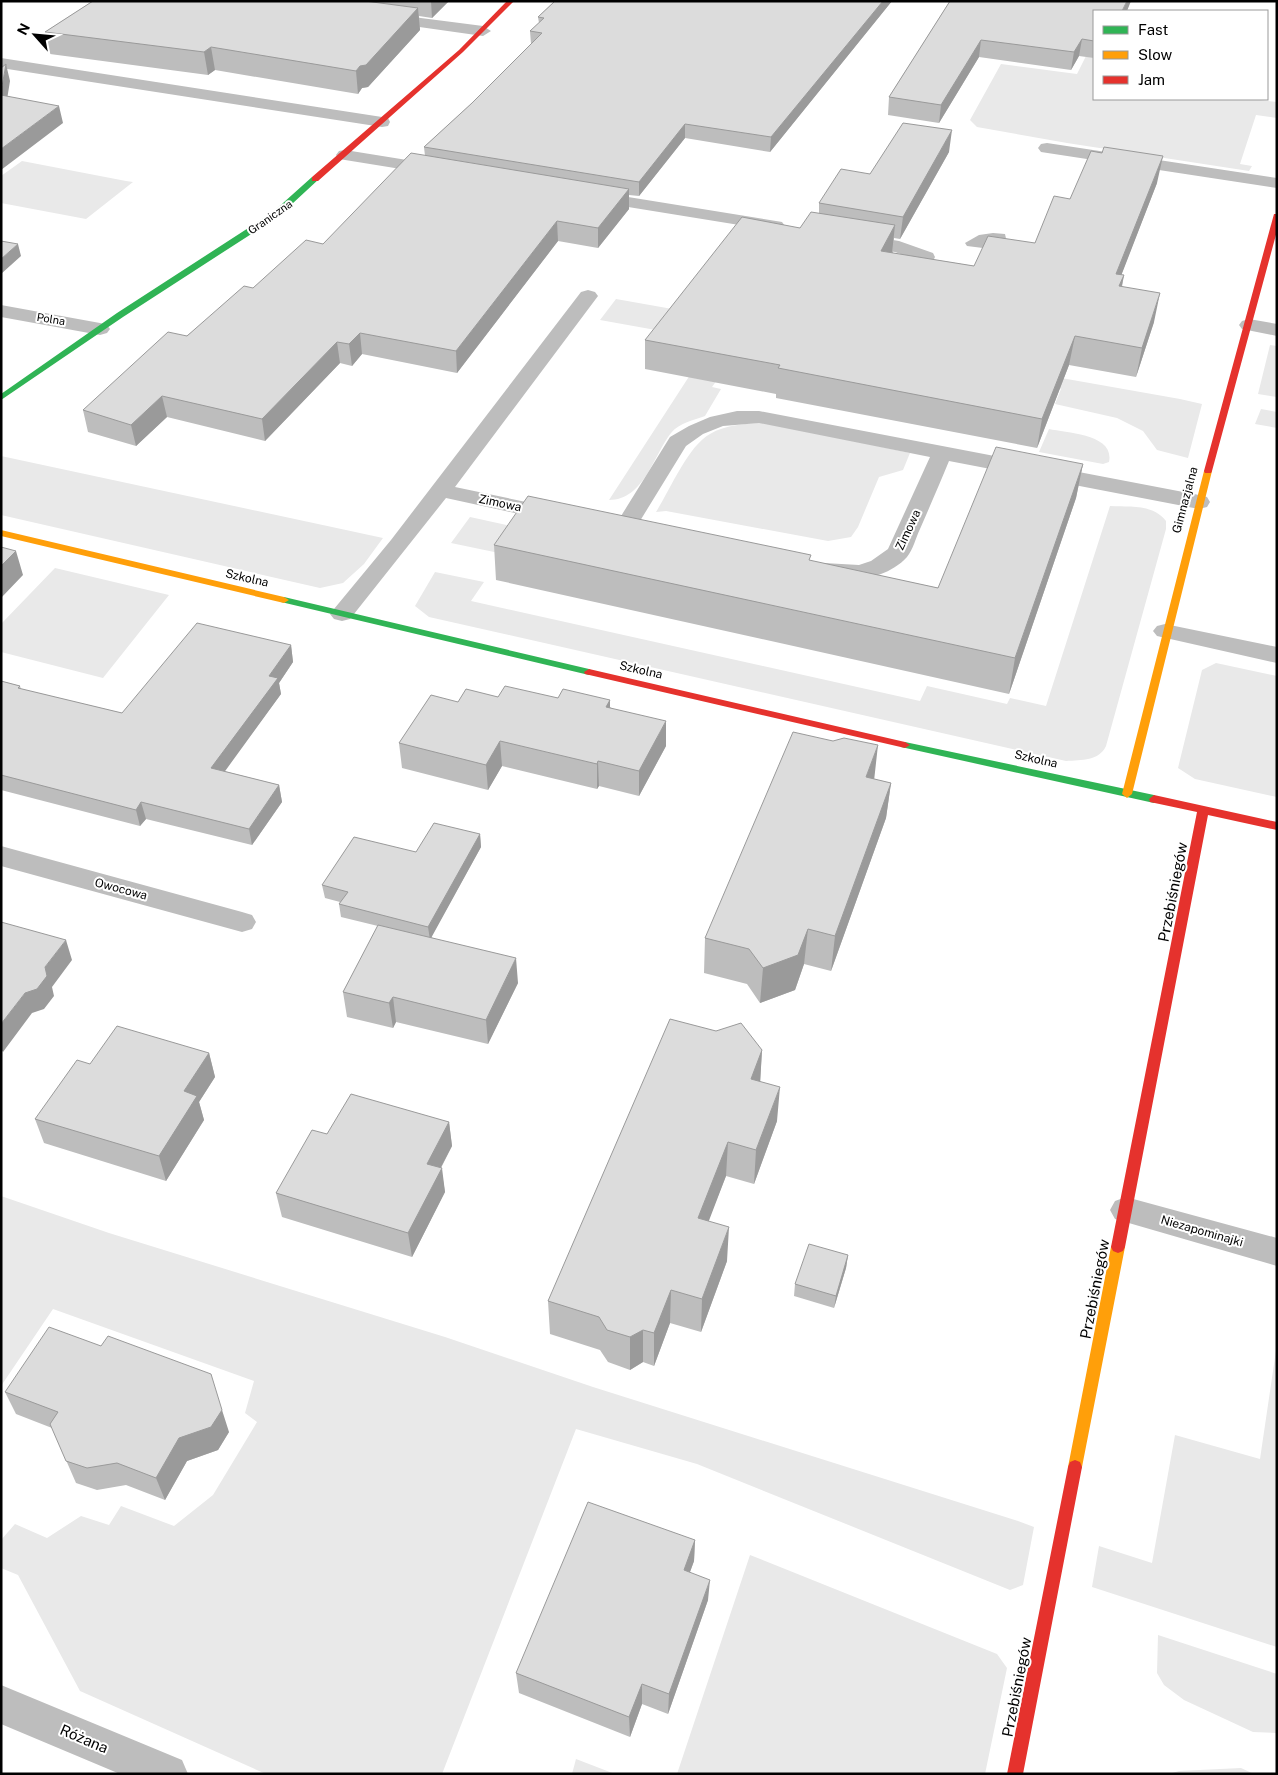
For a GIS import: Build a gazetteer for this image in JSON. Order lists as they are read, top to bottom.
{
  "streets": {
    "street": [
      "Graniczna",
      "Polna",
      "Gimnazjalna",
      "Zimowa",
      "Szkolna",
      "Owocowa",
      "Przebiśniegów",
      "Niezapominajki",
      "Różana"
    ]
  },
  "crossings": [
    ["Graniczna", "Polna"],
    ["Gimnazjalna", "Szkolna"],
    ["Szkolna", "Przebiśniegów"],
    ["Przebiśniegów", "Niezapominajki"]
  ],
  "legend": ["Fast", "Slow", "Jam"],
  "north": "top left"
}
